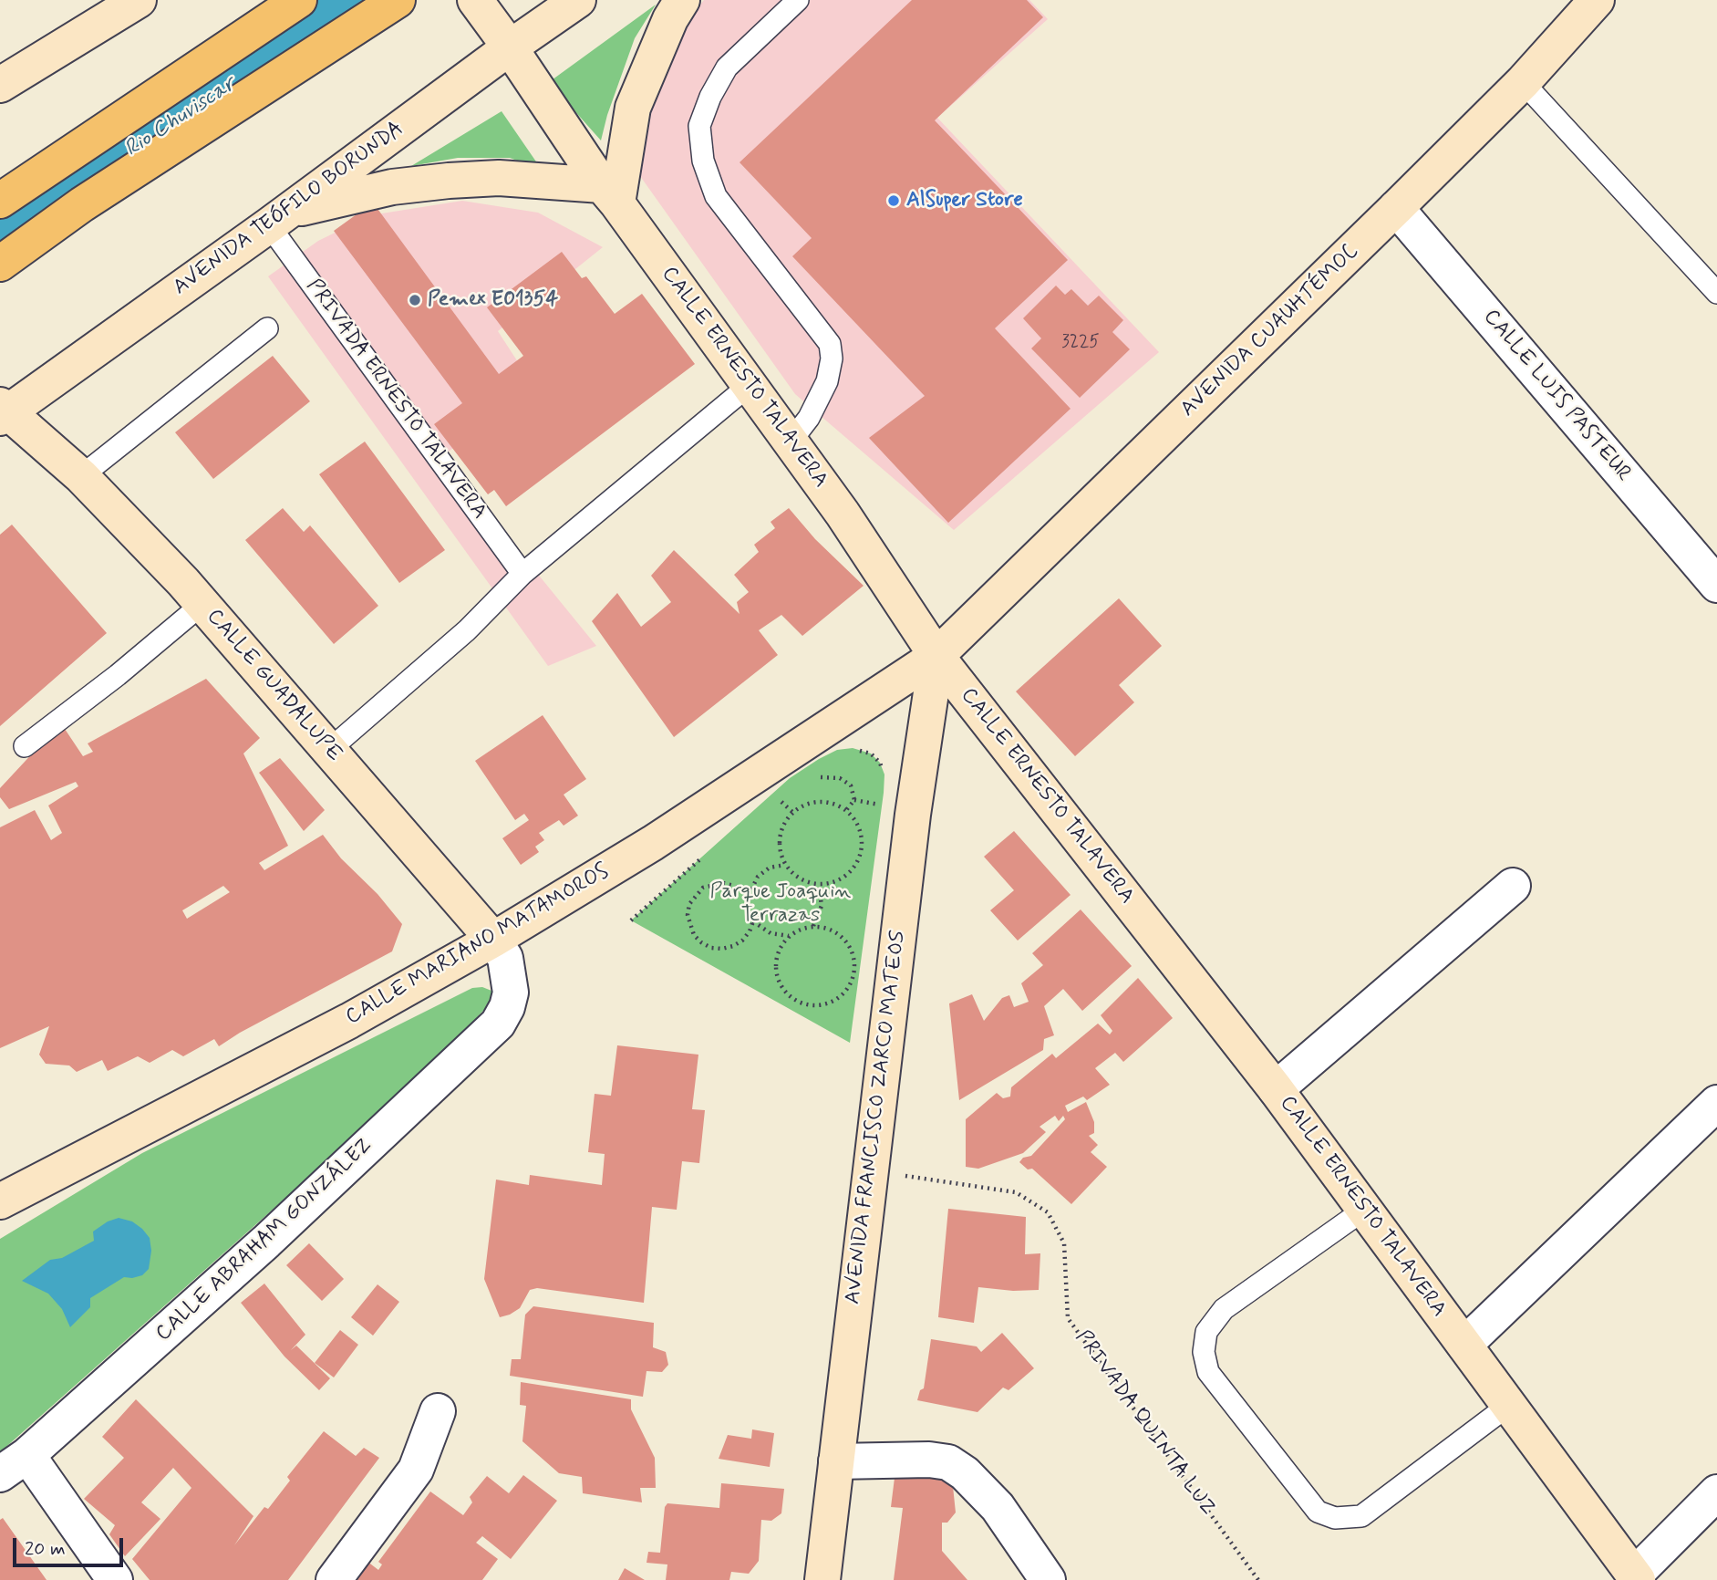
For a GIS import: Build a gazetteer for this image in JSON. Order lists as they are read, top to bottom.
{
  "streets": {
    "street": [
      "AVENIDA TEÓFILO BORUNDA",
      "AVENIDA CUAUHTÉMOC",
      "CALLE ERNESTO TALAVERA",
      "CALLE LUIS PASTEUR",
      "CALLE GUADALUPE",
      "CALLE MARIANO MATAMOROS",
      "AVENIDA FRANCISCO ZARCO MATEOS",
      "CALLE ABRAHAM GONZÁLEZ"
    ],
    "lane": ["PRIVADA ERNESTO TALAVERA"],
    "path": ["PRIVADA QUINTA LUZ"]
  },
  "crossings": [
    ["AVENIDA TEÓFILO BORUNDA", "CALLE ERNESTO TALAVERA"],
    ["AVENIDA TEÓFILO BORUNDA", "PRIVADA ERNESTO TALAVERA"],
    ["AVENIDA TEÓFILO BORUNDA", "CALLE GUADALUPE"],
    ["AVENIDA CUAUHTÉMOC", "CALLE ERNESTO TALAVERA"],
    ["AVENIDA CUAUHTÉMOC", "CALLE LUIS PASTEUR"],
    ["AVENIDA CUAUHTÉMOC", "CALLE MARIANO MATAMOROS"],
    ["AVENIDA CUAUHTÉMOC", "AVENIDA FRANCISCO ZARCO MATEOS"],
    ["CALLE ERNESTO TALAVERA", "CALLE MARIANO MATAMOROS"],
    ["CALLE ERNESTO TALAVERA", "AVENIDA FRANCISCO ZARCO MATEOS"],
    ["CALLE GUADALUPE", "CALLE MARIANO MATAMOROS"],
    ["CALLE GUADALUPE", "CALLE ABRAHAM GONZÁLEZ"],
    ["CALLE MARIANO MATAMOROS", "AVENIDA FRANCISCO ZARCO MATEOS"],
    ["AVENIDA FRANCISCO ZARCO MATEOS", "PRIVADA QUINTA LUZ"]
  ],
  "water": ["Rio Chuviscar"],
  "parks": ["Parque Joaquin Terrazas"],
  "places": ["AlSuper Store", "Pemex E01354"],
  "house_numbers": ["3225"],
  "scale_bar": "20 m"
}
